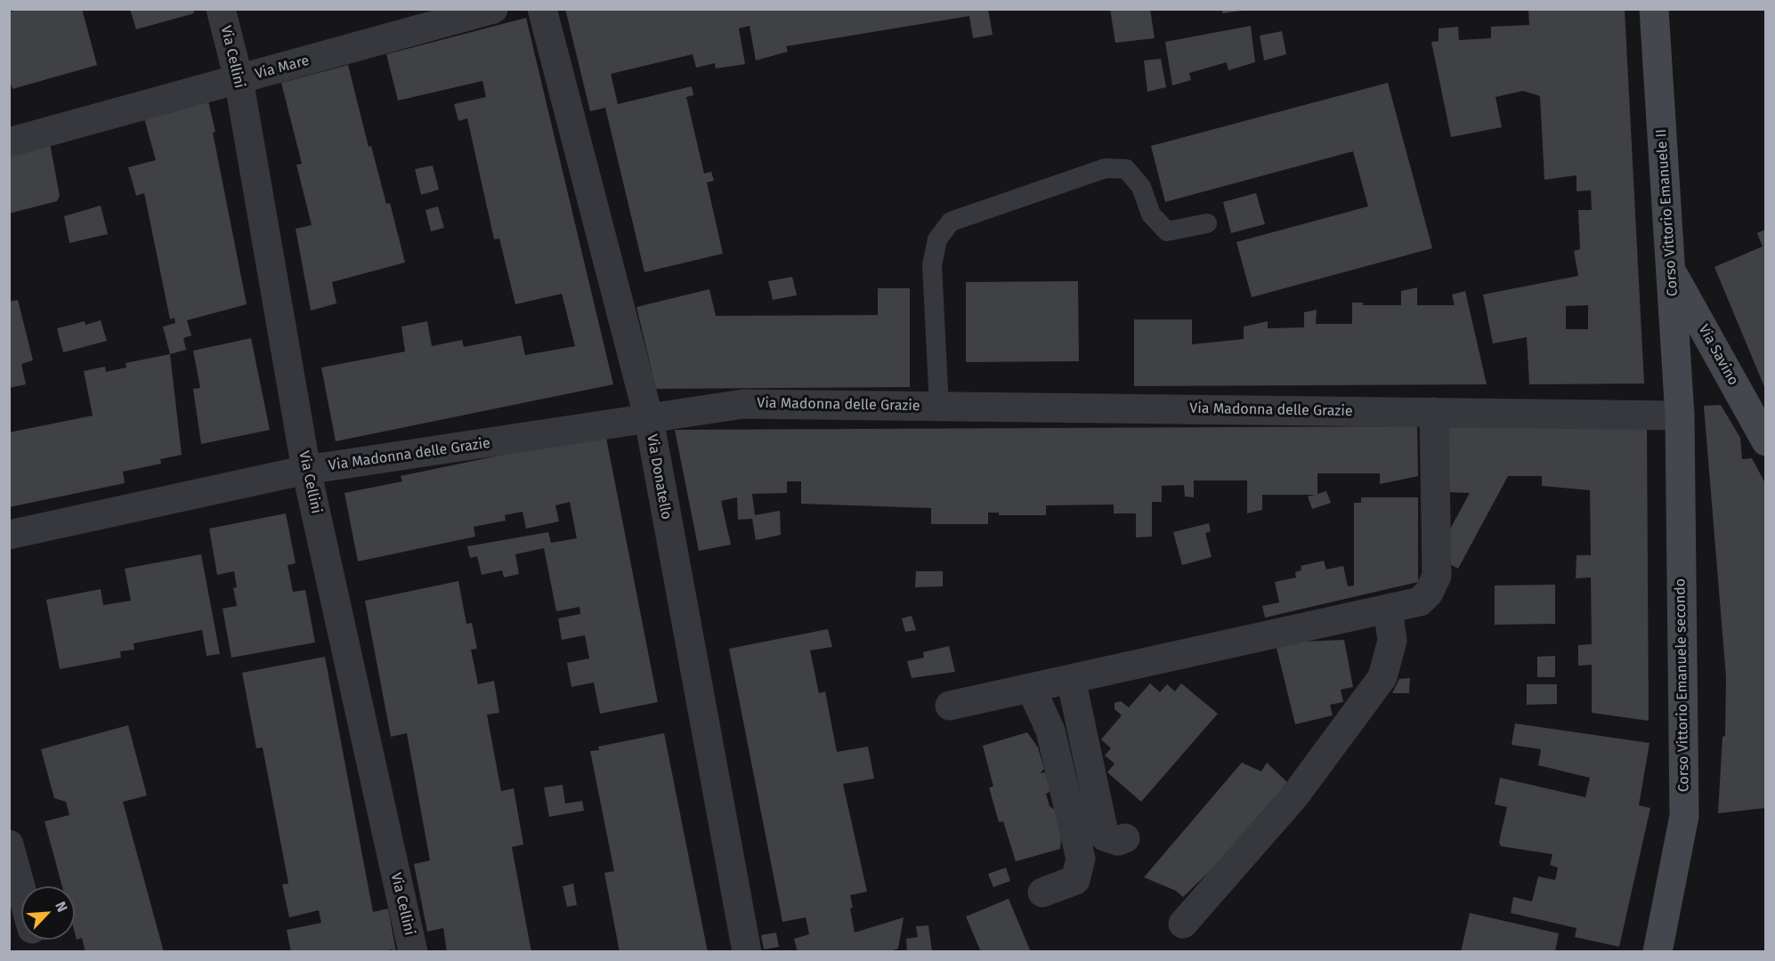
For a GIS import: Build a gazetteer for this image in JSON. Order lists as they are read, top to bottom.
{
  "streets": {
    "street": [
      "Via Cellini",
      "Via Mare",
      "Corso Vittorio Emanuele II",
      "Via Savino",
      "Via Madonna delle Grazie",
      "Via Donatello",
      "Corso Vittorio Emanuele secondo"
    ]
  },
  "crossings": [
    ["Via Cellini", "Via Mare"],
    ["Via Cellini", "Via Madonna delle Grazie"],
    ["Corso Vittorio Emanuele II", "Via Savino"],
    ["Corso Vittorio Emanuele II", "Via Madonna delle Grazie"],
    ["Corso Vittorio Emanuele II", "Corso Vittorio Emanuele secondo"],
    ["Via Madonna delle Grazie", "Via Donatello"],
    ["Via Madonna delle Grazie", "Corso Vittorio Emanuele secondo"]
  ],
  "north": "top right"
}
